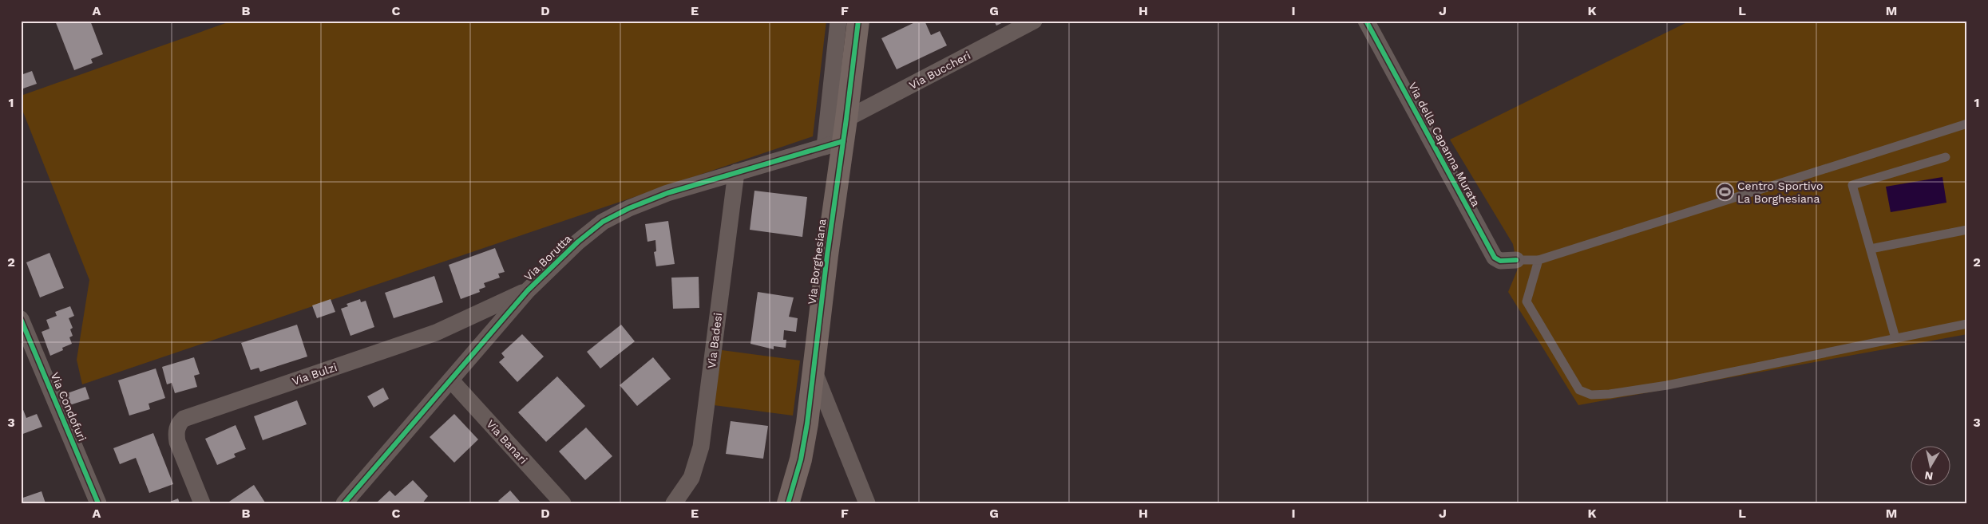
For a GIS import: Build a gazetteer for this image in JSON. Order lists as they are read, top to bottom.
{
  "streets": {
    "street": [
      "Via Buccheri",
      "Via della Capanna Murata",
      "Via Borutta",
      "Via Borghesiana",
      "Via Badesi",
      "Via Bulzi",
      "Via Condofuri",
      "Via Banari"
    ]
  },
  "crossings": [
    ["Via Buccheri", "Via Borghesiana"],
    ["Via Borutta", "Via Borghesiana"],
    ["Via Borutta", "Via Badesi"],
    ["Via Borutta", "Via Bulzi"],
    ["Via Borutta", "Via Banari"]
  ],
  "places": {
    "sports": ["Centro Sportivo La Borghesiana"]
  },
  "north": "bottom",
  "grid": {
    "columns": [
      "A",
      "B",
      "C",
      "D",
      "E",
      "F",
      "G",
      "H",
      "I",
      "J",
      "K",
      "L",
      "M"
    ],
    "rows": ["1", "2", "3"]
  }
}
